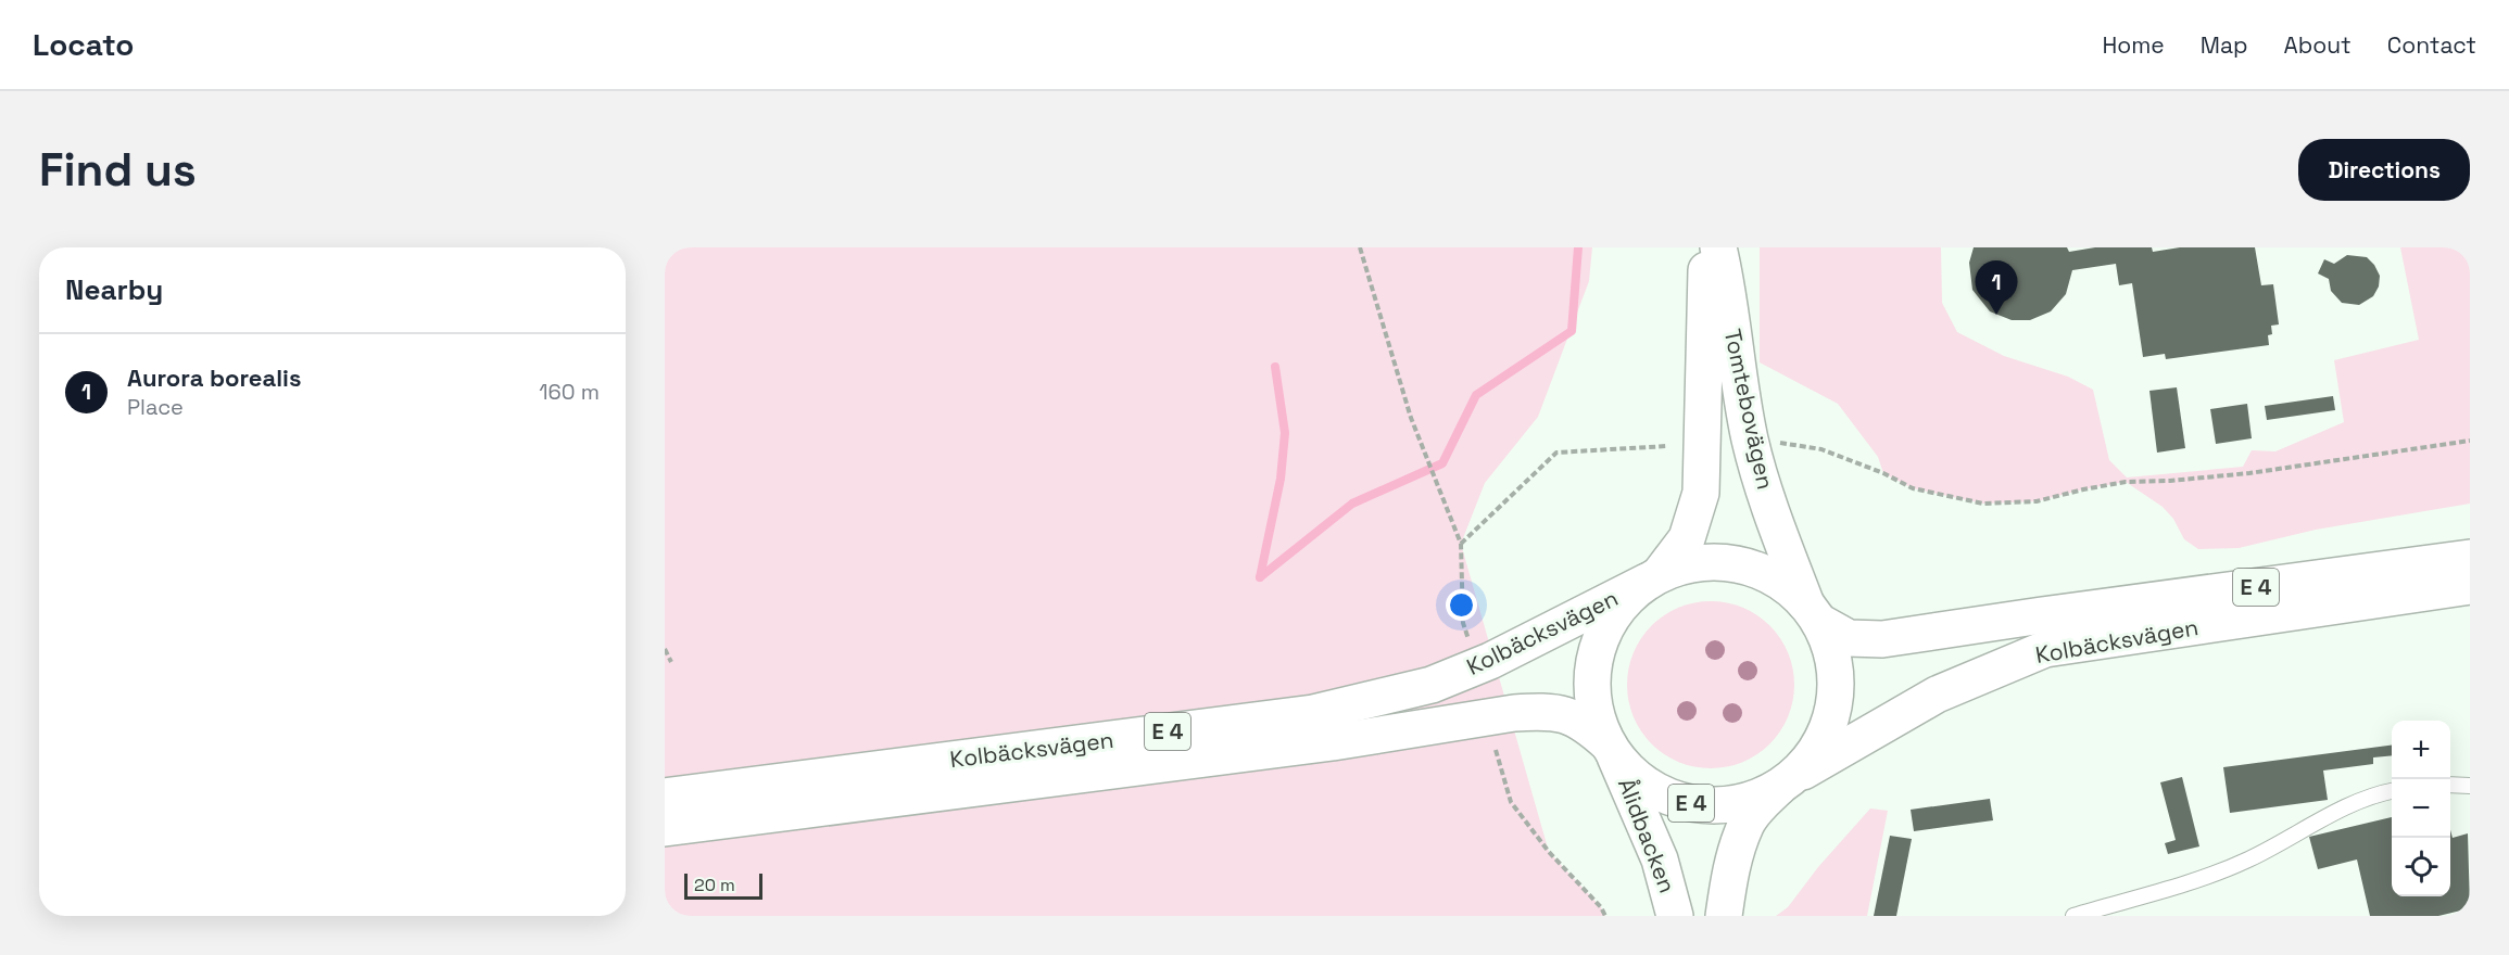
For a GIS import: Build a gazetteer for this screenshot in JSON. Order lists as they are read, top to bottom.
{
  "streets": {
    "main road": [
      "Tomtebovägen",
      "E 4",
      "Kolbäcksvägen",
      "Ålidbacken"
    ]
  },
  "crossings": [
    ["Tomtebovägen", "E 4"],
    ["Tomtebovägen", "Kolbäcksvägen"],
    ["E 4", "Kolbäcksvägen"],
    ["E 4", "Ålidbacken"],
    ["Kolbäcksvägen", "Ålidbacken"]
  ],
  "scale_bar": "20 m",
  "page": {
    "header": "Locato",
    "nav": [
      "Home",
      "Map",
      "About",
      "Contact"
    ],
    "buttons": "Directions",
    "title": "Find us",
    "heading": "Nearby",
    "pins": "1",
    "list": [
      {
        "mark": "1",
        "name": "Aurora borealis",
        "note": "Place",
        "value": "160 m"
      }
    ],
    "map_buttons": ["+", "−"],
    "scale": "20 m"
  }
}
